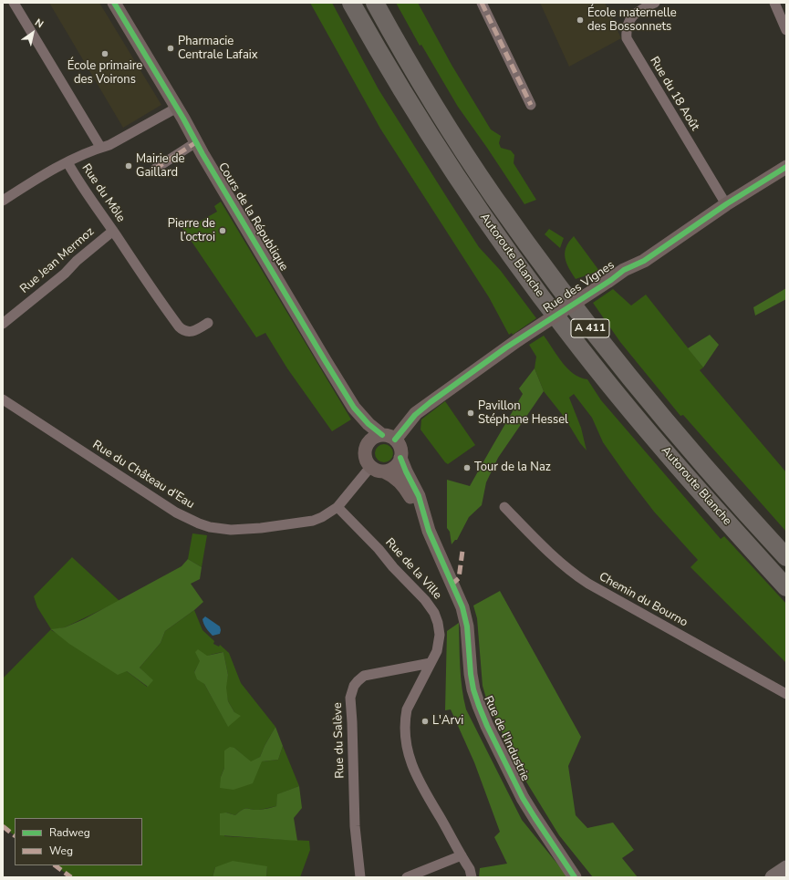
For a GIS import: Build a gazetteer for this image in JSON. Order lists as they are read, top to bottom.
{
  "streets": {
    "highway": ["Autoroute Blanche", "A 411"],
    "street": [
      "Rue du 18 Août",
      "Rue du Môle",
      "Cours de la République",
      "Rue Jean Mermoz",
      "Rue des Vignes",
      "Rue du Château d'Eau",
      "Rue de la Ville",
      "Chemin du Bourno",
      "Rue de l'Industrie",
      "Rue du Salève"
    ]
  },
  "crossings": [
    ["Rue du 18 Août", "Rue des Vignes"],
    ["Rue du Môle", "Cours de la République"],
    ["Rue du Môle", "Rue Jean Mermoz"],
    ["Cours de la République", "Rue des Vignes"],
    ["Cours de la République", "Rue du Château d'Eau"],
    ["Cours de la République", "Rue de l'Industrie"],
    ["Rue des Vignes", "Rue du Château d'Eau"],
    ["Rue des Vignes", "Rue de l'Industrie"],
    ["Rue du Château d'Eau", "Rue de la Ville"],
    ["Rue du Château d'Eau", "Rue de l'Industrie"],
    ["Rue de la Ville", "Rue du Salève"]
  ],
  "places": [
    "École maternelle des Bossonnets",
    "Pharmacie Centrale Lafaix",
    "École primaire des Voirons",
    "Mairie de Gaillard",
    "Pierre de l’octroi",
    "Pavillon Stéphane Hessel",
    "Tour de la Naz",
    "L'Arvi"
  ],
  "legend": ["Radweg", "Weg"],
  "north": "top right"
}
